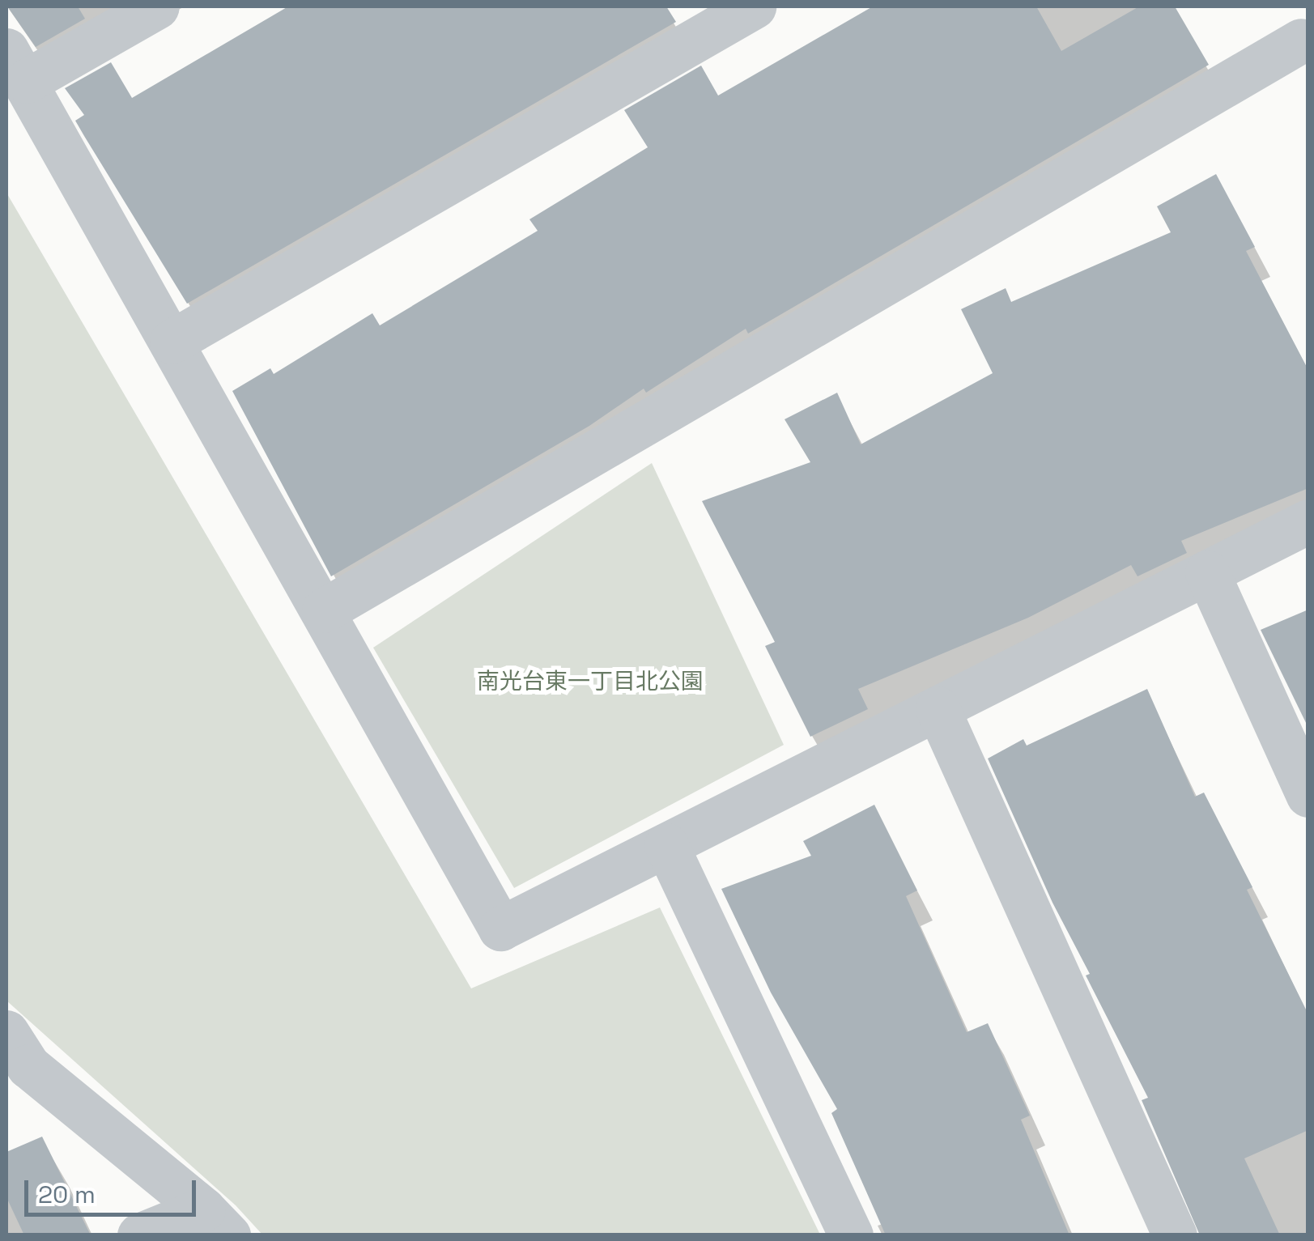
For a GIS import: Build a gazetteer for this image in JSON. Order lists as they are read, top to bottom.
{
  "parks": ["南光台東一丁目北公園"],
  "scale_bar": "20 m"
}
